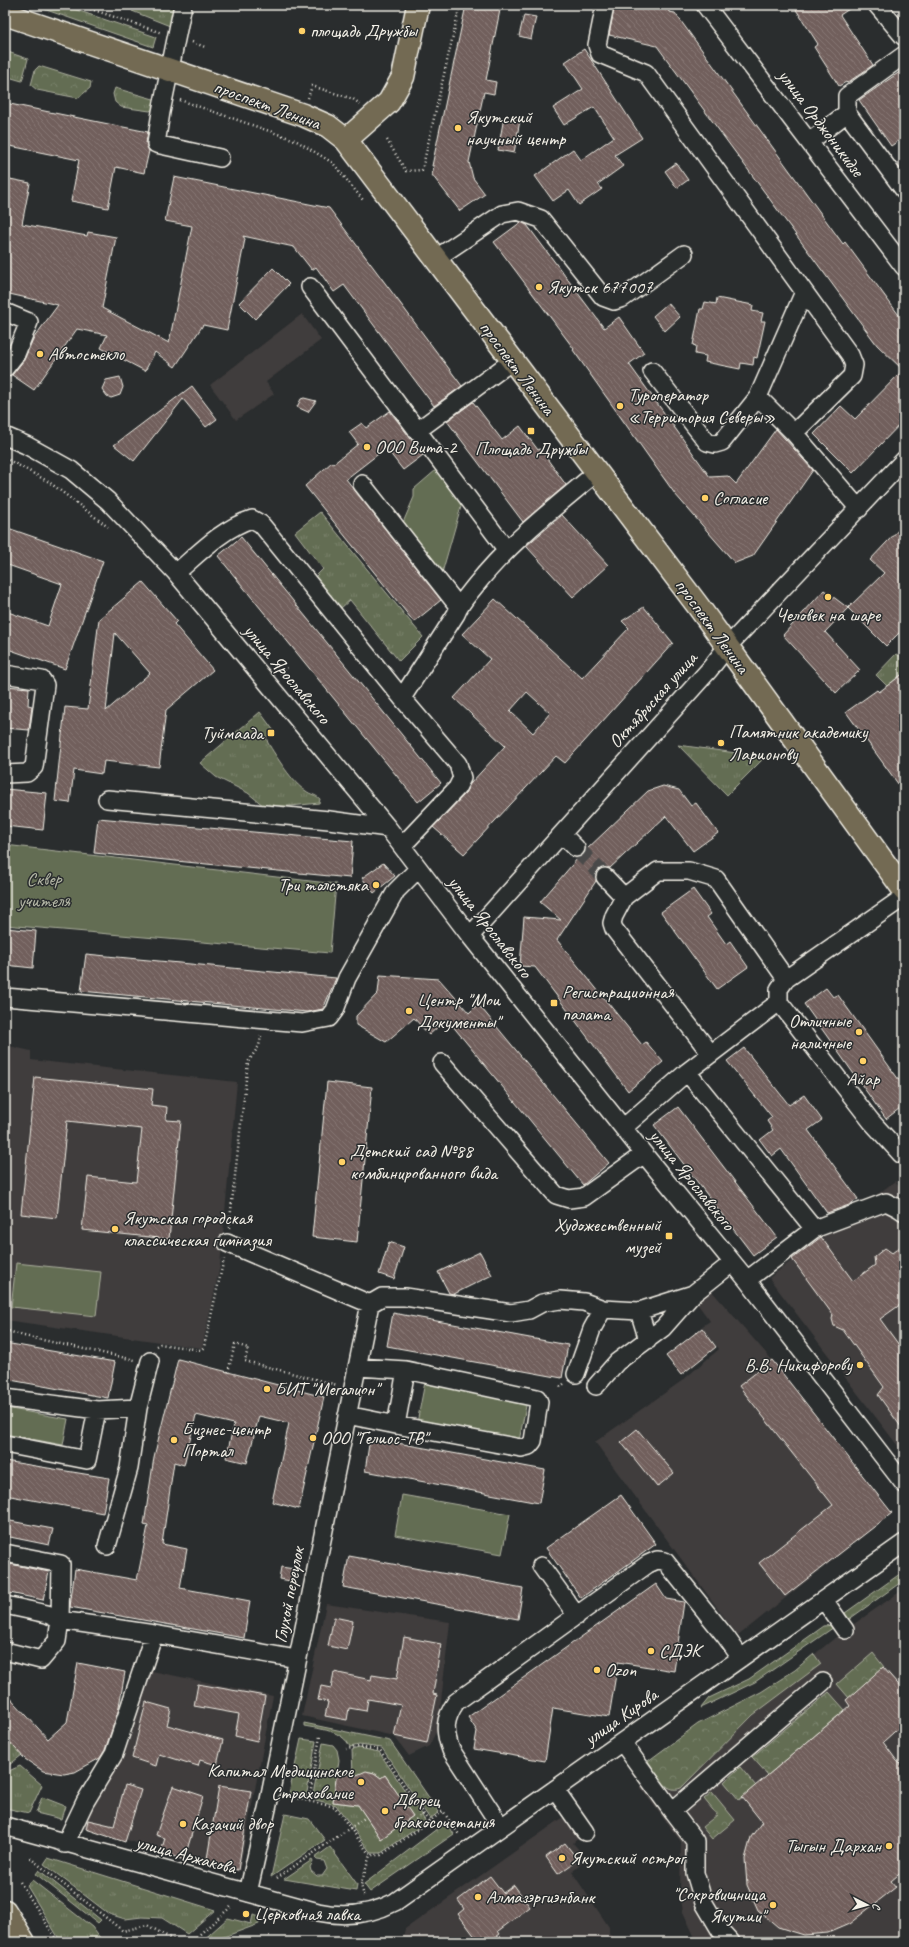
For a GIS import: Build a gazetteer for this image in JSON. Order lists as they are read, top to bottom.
{
  "streets": {
    "main road": ["проспект Ленина"],
    "street": [
      "улица Орджоникидзе",
      "улица Ярославского",
      "Октябрьская улица",
      "Глухой переулок",
      "улица Кирова",
      "улица Аржакова"
    ]
  },
  "crossings": [
    ["проспект Ленина", "Октябрьская улица"],
    ["улица Ярославского", "Октябрьская улица"],
    ["Глухой переулок", "улица Аржакова"],
    ["улица Кирова", "улица Аржакова"]
  ],
  "parks": ["Сквер учителя"],
  "places": {
    "other": [
      "площадь Дружбы",
      "Якутский научный центр",
      "Якутск 677007",
      "Автостекло",
      "Туроператор «Территория Северы»",
      "ООО Вита-2",
      "Согласие",
      "Человек на шаре",
      "Памятник академику Ларионову",
      "Три толстяка",
      "Центр \"Мои Документы\"",
      "Отличные наличные",
      "Айар",
      "Детский сад №88 комбинированного вида",
      "Якутская городская классическая гимназия",
      "В.В. Никифорову",
      "БИТ \"Мегалион\"",
      "ООО \"Гелиос-ТВ\"",
      "Бизнес-центр Портал",
      "СДЭК",
      "Ozon",
      "Капитал Медицинское Страхование",
      "Дворец бракосочетания",
      "Казачий двор",
      "Тыгын Дархан",
      "Якутский острог",
      "Алмазэргиэнбанк",
      "\"Сокровищница Якутии\"",
      "Церковная лавка"
    ],
    "transit": [
      "Площадь Дружбы",
      "Туймаада",
      "Регистрационная палата",
      "Художественный музей"
    ]
  },
  "north": "right"
}
